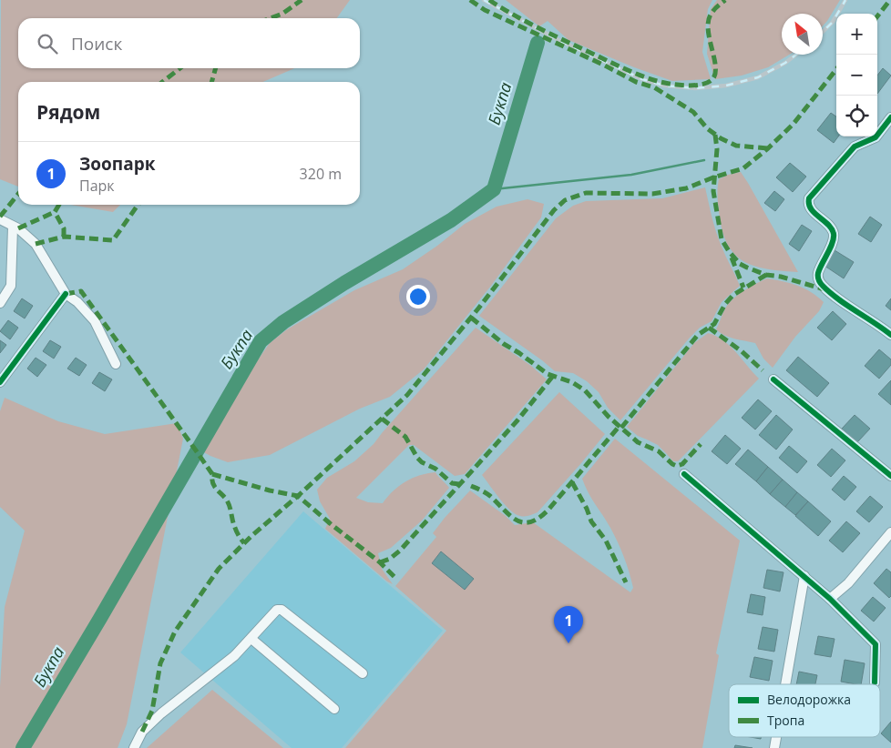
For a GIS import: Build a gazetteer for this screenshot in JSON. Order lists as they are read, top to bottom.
{
  "water": ["Букпа"],
  "legend": ["Велодорожка", "Тропа"],
  "north": "top left",
  "page": {
    "map_buttons": ["+", "−"],
    "search": "Поиск",
    "heading": "Рядом",
    "list": [
      {
        "mark": "1",
        "name": "Зоопарк",
        "note": "Парк",
        "value": "320 m"
      }
    ],
    "pins": "1"
  }
}
